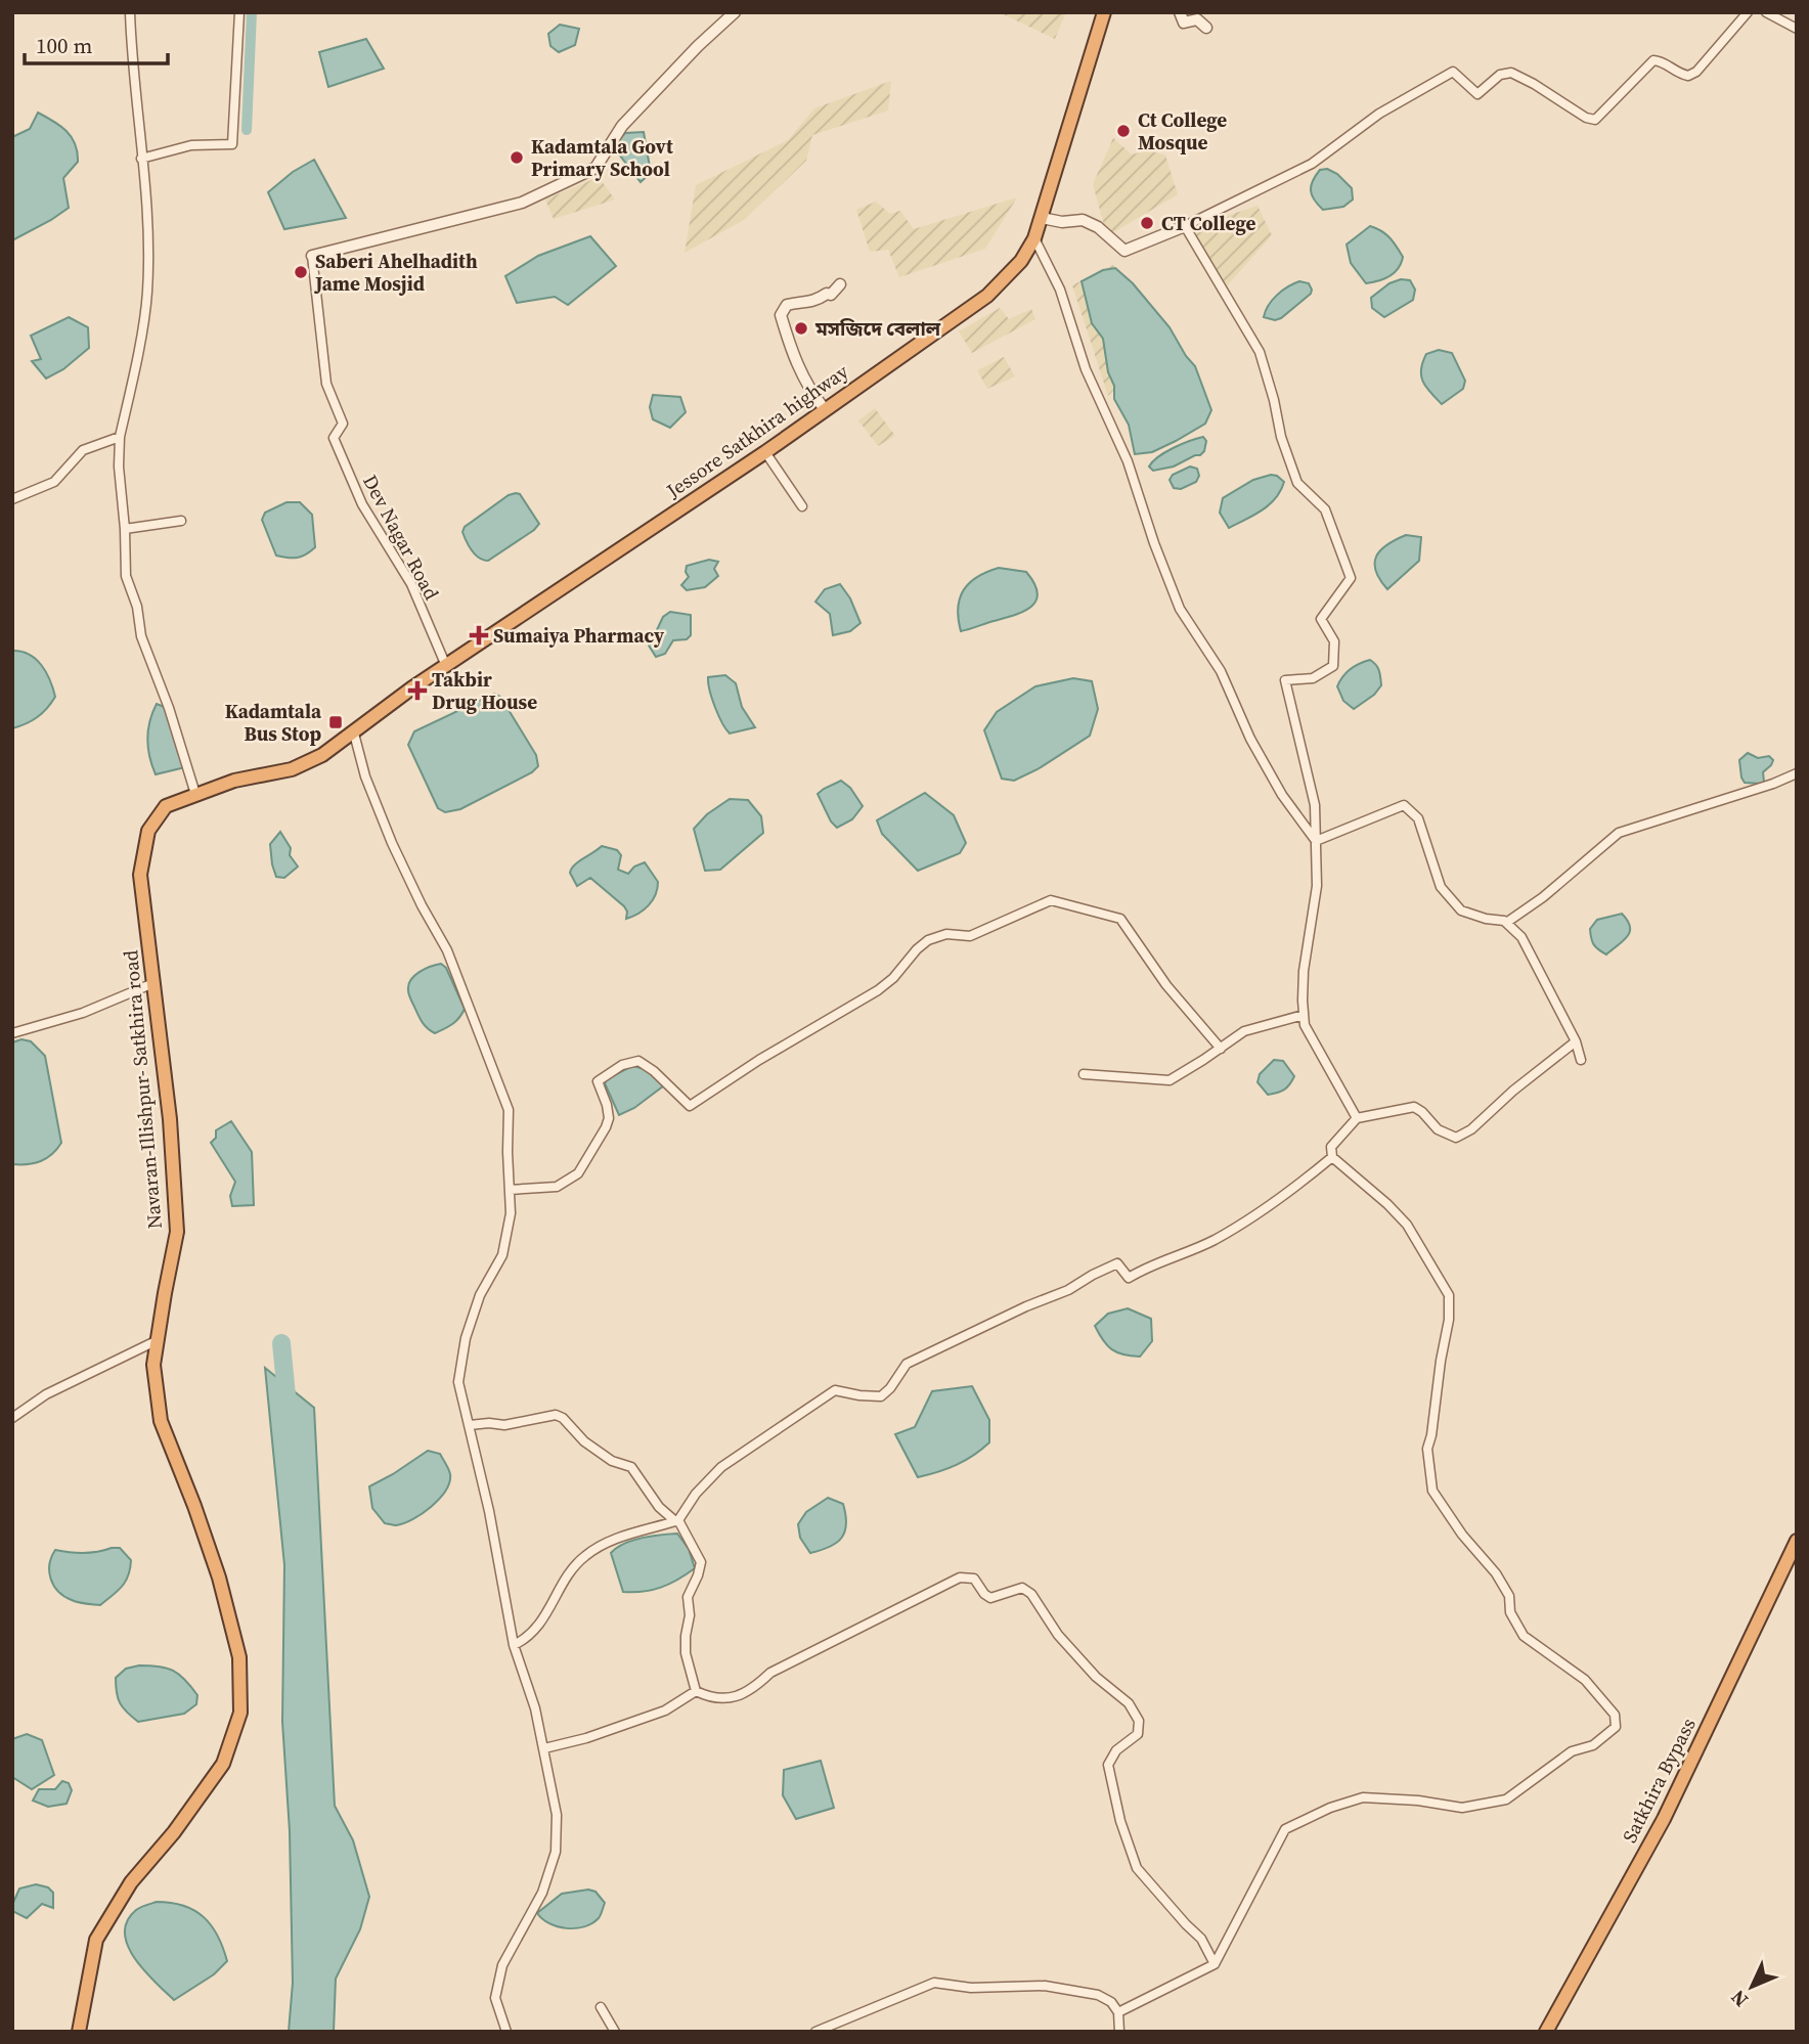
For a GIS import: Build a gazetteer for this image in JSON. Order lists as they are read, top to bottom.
{
  "streets": {
    "highway": ["Jessore Satkhira highway", "Navaran-Illishpur- Satkhira road", "Satkhira Bypass"],
    "street": ["Dev Nagar Road"]
  },
  "crossings": [
    ["Jessore Satkhira highway", "Dev Nagar Road"],
    ["Jessore Satkhira highway", "Navaran-Illishpur- Satkhira road"]
  ],
  "places": {
    "other": [
      "Ct College Mosque",
      "Kadamtala Govt Primary School",
      "CT College",
      "Saberi Ahelhadith Jame Mosjid",
      "মসজিদে বেলাল"
    ],
    "health": ["Sumaiya Pharmacy", "Takbir Drug House"],
    "transit": ["Kadamtala Bus Stop"]
  },
  "scale_bar": "100 m",
  "north": "bottom left"
}
